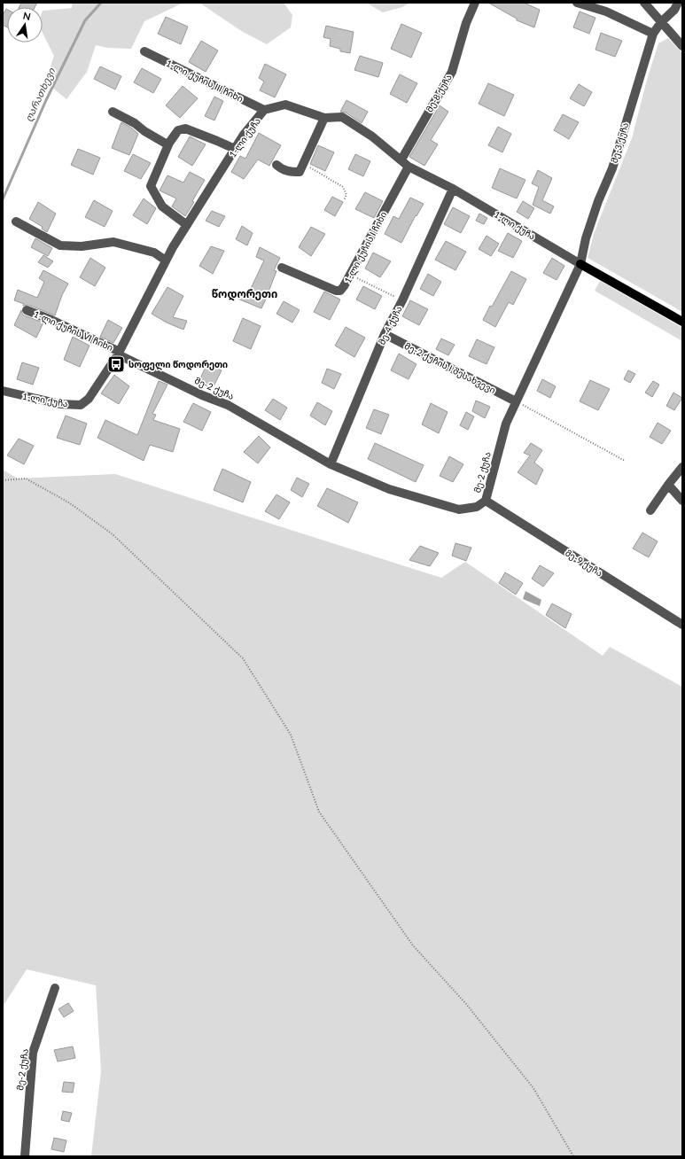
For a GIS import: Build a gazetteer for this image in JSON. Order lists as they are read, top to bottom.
{
  "streets": {
    "street": [
      "1-ლი ქუჩის III ჩიხი",
      "მე-8 ქუჩა",
      "1-ლი ქუჩა",
      "მე-3 ქუჩა",
      "1-ლი ქუჩის I ჩიხი",
      "მე-4 ქუჩა",
      "1-ლი ქუჩის VI ჩიხი",
      "მე-2 ქუჩის I შესახვევი",
      "მე-2 ქუჩა",
      "მე-9 ქუჩა"
    ]
  },
  "crossings": [
    ["1-ლი ქუჩის III ჩიხი", "1-ლი ქუჩა"],
    ["მე-8 ქუჩა", "1-ლი ქუჩა"],
    ["1-ლი ქუჩა", "მე-3 ქუჩა"],
    ["1-ლი ქუჩა", "1-ლი ქუჩის I ჩიხი"],
    ["1-ლი ქუჩა", "მე-4 ქუჩა"],
    ["1-ლი ქუჩა", "1-ლი ქუჩის VI ჩიხი"],
    ["1-ლი ქუჩა", "მე-2 ქუჩა"],
    ["მე-3 ქუჩა", "მე-2 ქუჩა"],
    ["მე-4 ქუჩა", "მე-2 ქუჩის I შესახვევი"],
    ["მე-4 ქუჩა", "მე-2 ქუჩა"],
    ["1-ლი ქუჩის VI ჩიხი", "მე-2 ქუჩა"],
    ["მე-2 ქუჩის I შესახვევი", "მე-2 ქუჩა"],
    ["მე-2 ქუჩა", "მე-9 ქუჩა"]
  ],
  "districts": ["წოდორეთი"],
  "water": ["ღარათხევი"],
  "places": {
    "bus stop": ["სოფელი წოდორეთი"]
  },
  "north": "top"
}
